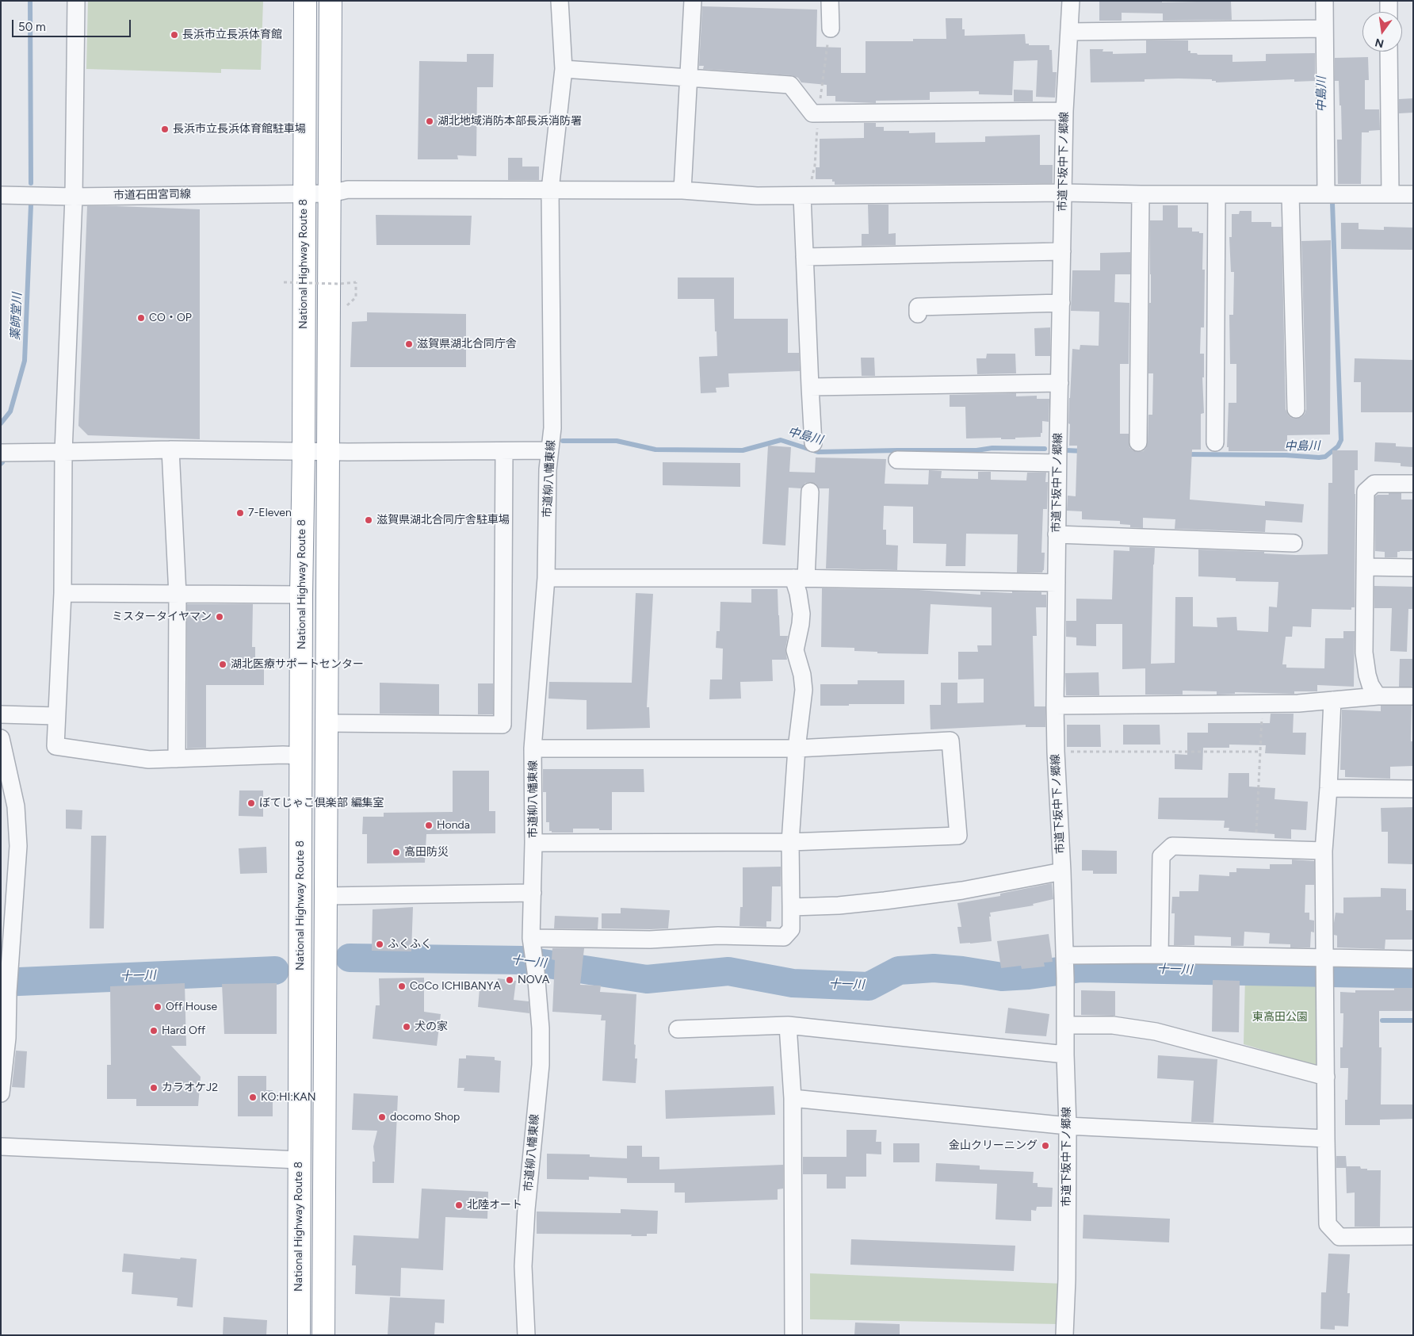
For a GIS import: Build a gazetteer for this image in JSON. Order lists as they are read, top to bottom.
{
  "streets": {
    "highway": ["National Highway Route 8"],
    "street": ["市道下坂中下ノ郷線", "市道石田宮司線", "市道柳八幡東線"]
  },
  "crossings": [
    ["市道下坂中下ノ郷線", "市道石田宮司線"],
    ["市道石田宮司線", "National Highway Route 8"],
    ["市道石田宮司線", "市道柳八幡東線"]
  ],
  "water": ["中島川", "薬師堂川", "十一川"],
  "parks": ["東高田公園"],
  "places": [
    "長浜市立長浜体育館",
    "湖北地域消防本部長浜消防署",
    "長浜市立長浜体育館駐車場",
    "CO・OP",
    "滋賀県湖北合同庁舎",
    "7-Eleven",
    "滋賀県湖北合同庁舎駐車場",
    "ミスタータイヤマン",
    "湖北医療サポートセンター",
    "ぼてじゃこ倶楽部 編集室",
    "Honda",
    "高田防災",
    "ふくふく",
    "NOVA",
    "CoCo ICHIBANYA",
    "Off House",
    "犬の家",
    "Hard Off",
    "カラオケJ2",
    "KO:HI:KAN",
    "docomo Shop",
    "金山クリーニング",
    "北陸オート"
  ],
  "scale_bar": "50 m",
  "north": "bottom"
}
